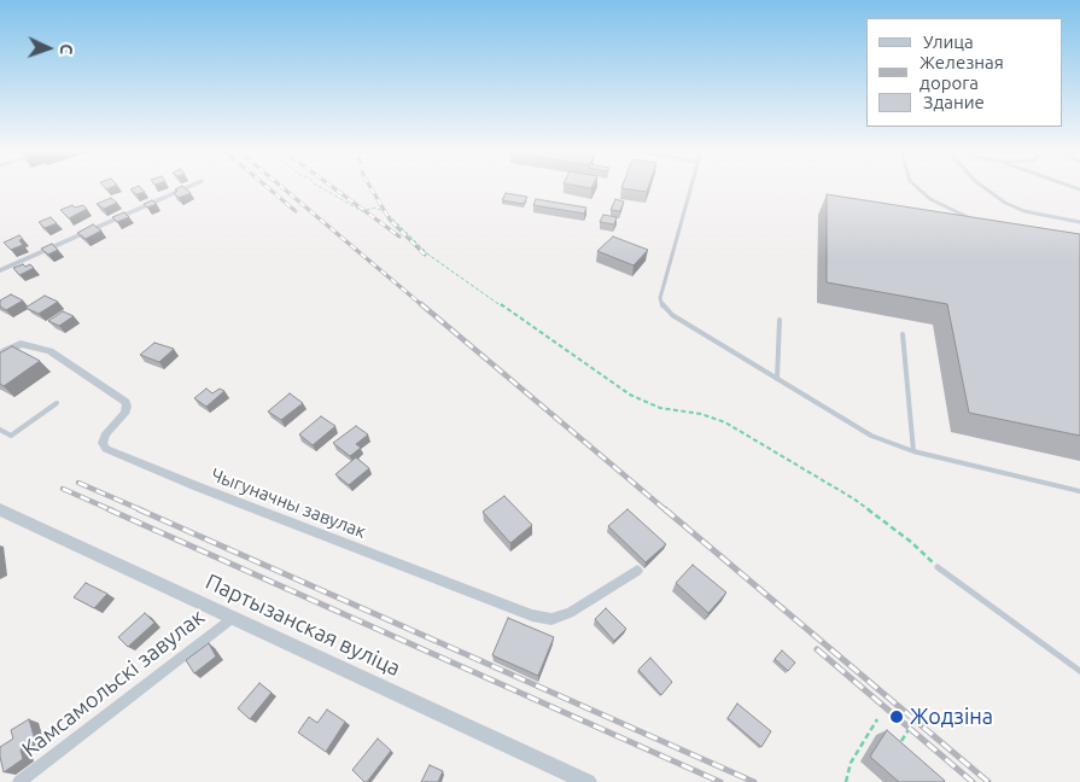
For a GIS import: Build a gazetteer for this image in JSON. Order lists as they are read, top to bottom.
{
  "streets": {
    "street": ["Чыгуначны завулак", "Партызанская вуліца", "Камсамольскі завулак"]
  },
  "crossings": [
    ["Партызанская вуліца", "Камсамольскі завулак"]
  ],
  "places": ["Жодзіна"],
  "legend": ["Улица", "Железная дорога", "Здание"],
  "north": "right"
}
